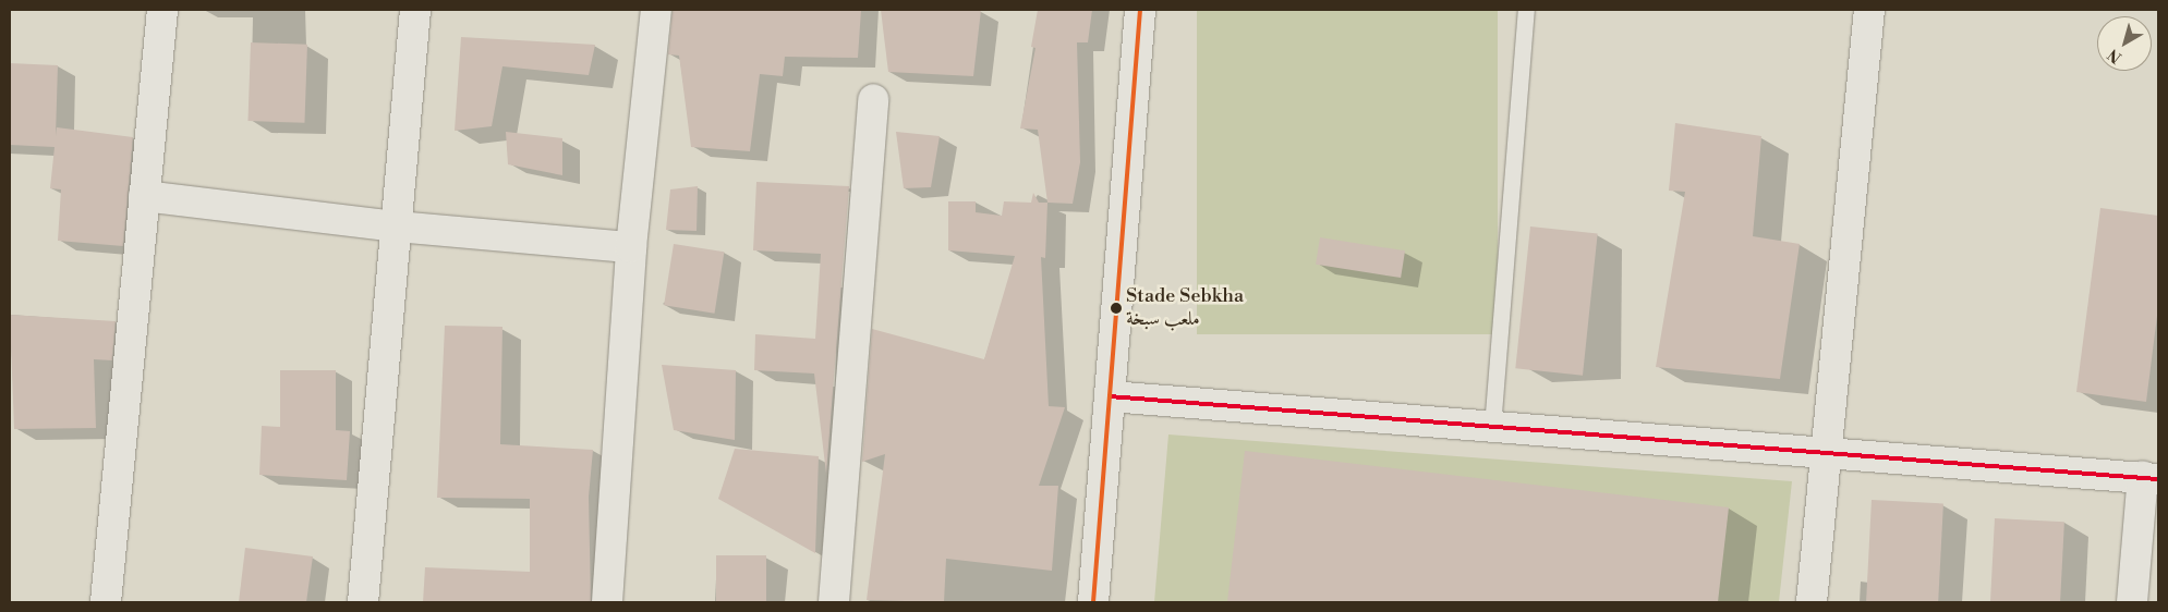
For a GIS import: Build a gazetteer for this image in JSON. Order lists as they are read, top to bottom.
{
  "places": ["Stade Sebkha ملعب سبخة"],
  "north": "bottom left"
}
